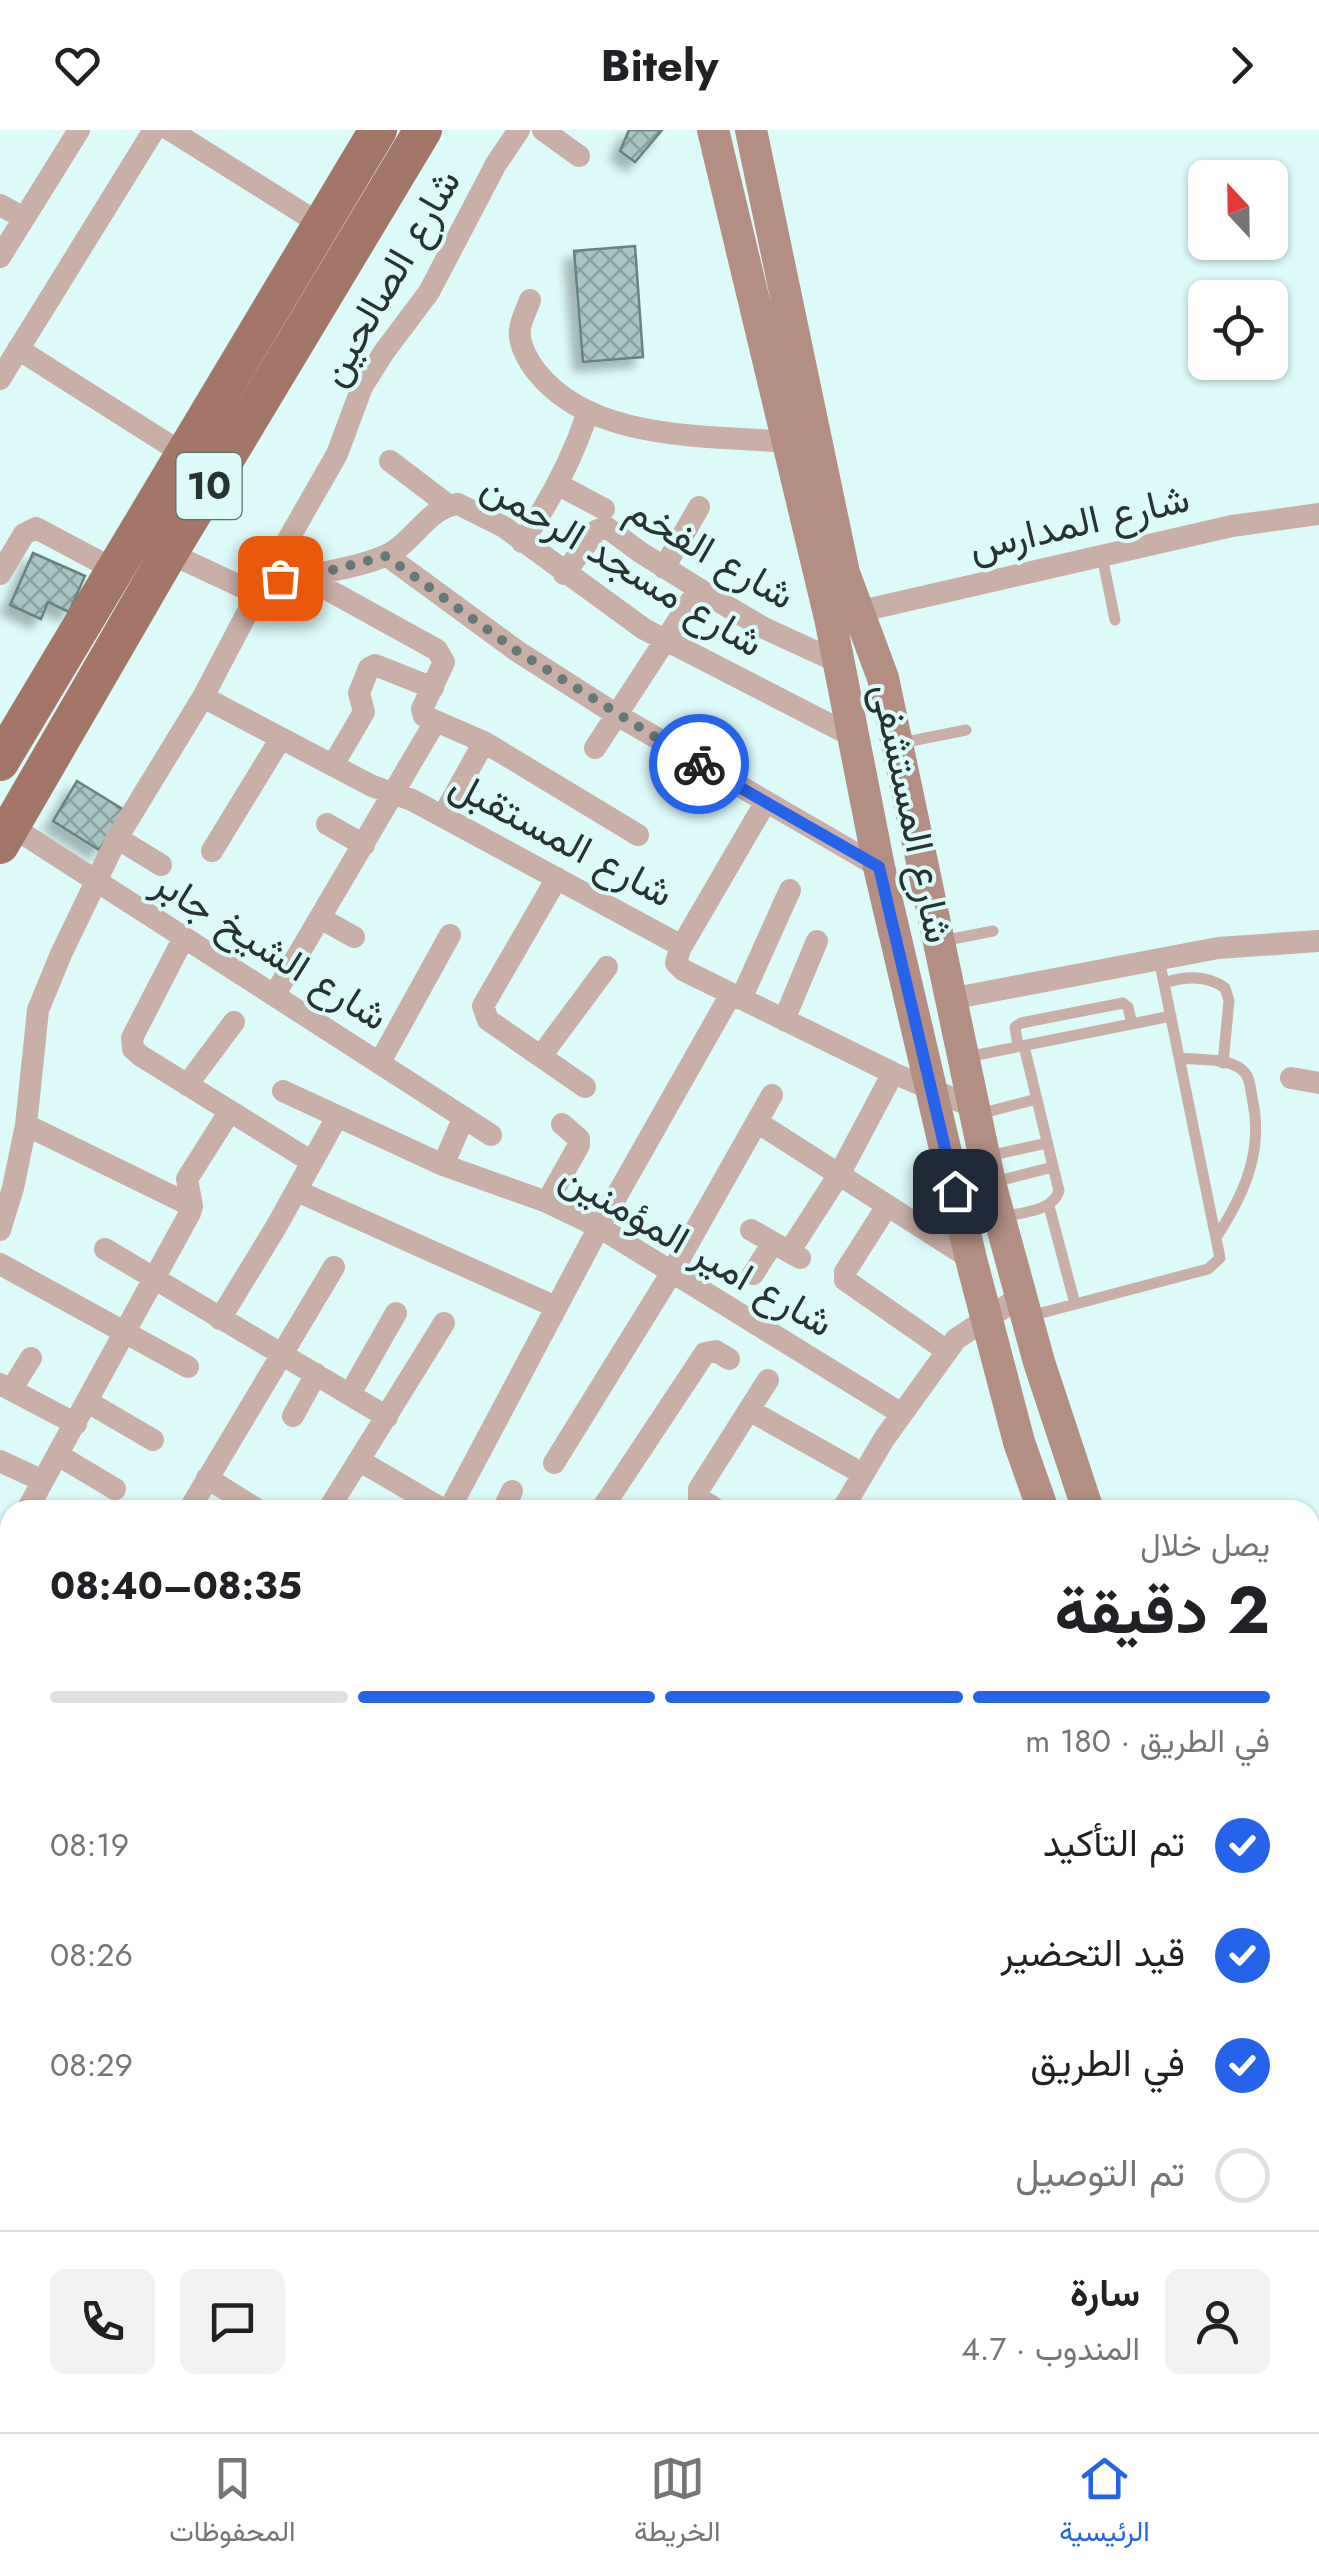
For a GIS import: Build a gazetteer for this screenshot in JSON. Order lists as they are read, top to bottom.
{
  "streets": {
    "main road": ["10"],
    "street": [
      "شارع الصالحين",
      "شارع المدارس",
      "شارع الفخم",
      "شارع مسجد الرحمن",
      "شارع المستشفى",
      "شارع المستقبل",
      "شارع الشيخ جابر",
      "شارع امير المؤمنين"
    ]
  },
  "crossings": [
    ["شارع الصالحين", "شارع المستقبل"],
    ["شارع الصالحين", "شارع الشيخ جابر"],
    ["10", "شارع الشيخ جابر"],
    ["شارع المدارس", "شارع المستشفى"],
    ["شارع الفخم", "شارع مسجد الرحمن"],
    ["شارع الفخم", "شارع المستشفى"],
    ["شارع مسجد الرحمن", "شارع المستشفى"],
    ["شارع المستشفى", "شارع المستقبل"]
  ],
  "north": "top",
  "page": {
    "header": "Bitely",
    "heading": ["2 دقيقة", "يصل خلال", "08:35–08:40"],
    "panel": ["سارة", "المندوب · 4.7"],
    "bar": "في الطريق · 180 m",
    "list": [
      ["تم التأكيد", "08:19"],
      ["قيد التحضير", "08:26"],
      ["في الطريق", "08:29"],
      "تم التوصيل"
    ],
    "tabs": ["الرئيسية", "الخريطة", "المحفوظات"]
  }
}
